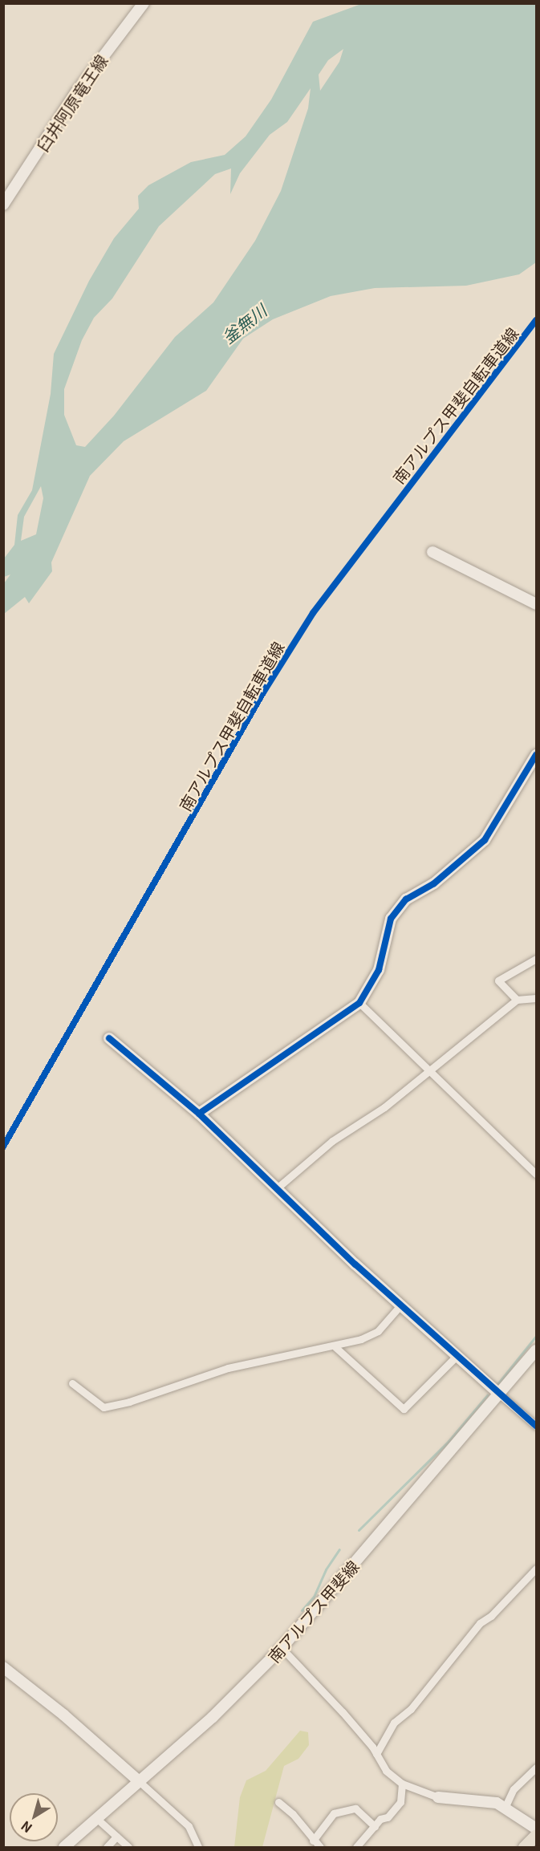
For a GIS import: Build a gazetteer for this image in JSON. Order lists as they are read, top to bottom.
{
  "streets": {
    "street": ["臼井阿原竜王線", "南アルプス甲斐線"],
    "cycle path": ["南アルプス甲斐自転車道線"]
  },
  "water": ["釜無川"],
  "north": "bottom left"
}
